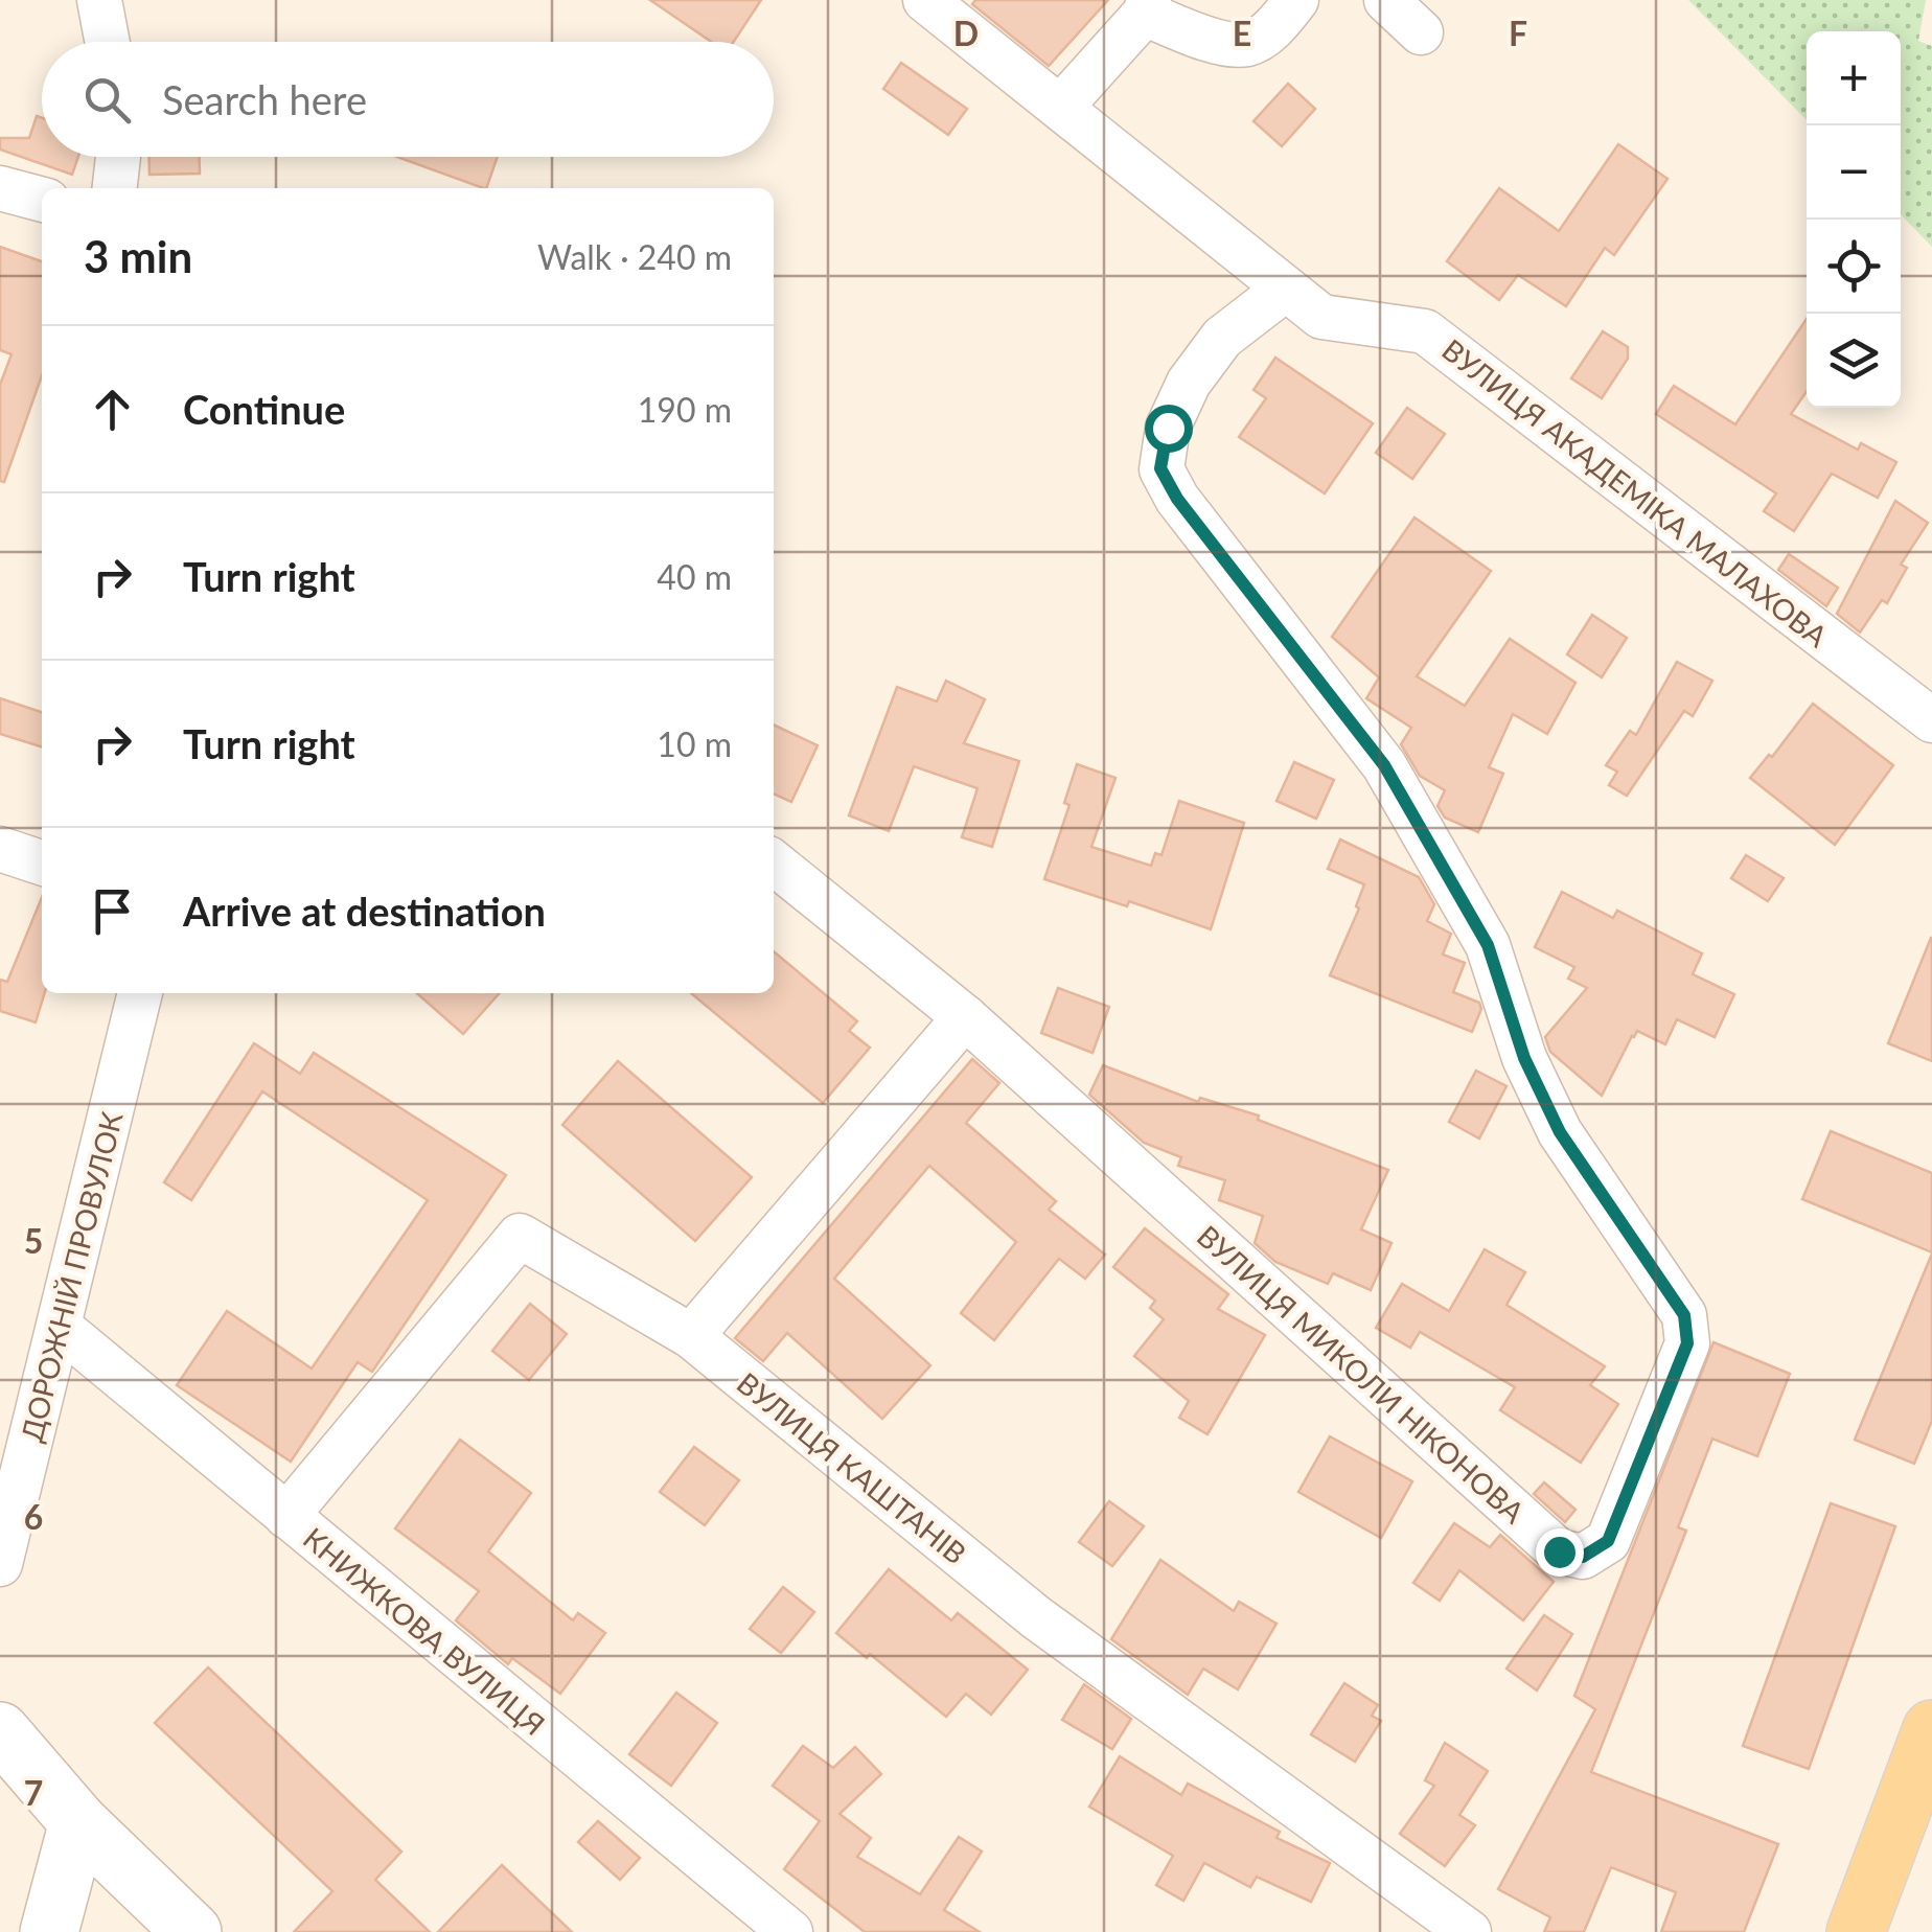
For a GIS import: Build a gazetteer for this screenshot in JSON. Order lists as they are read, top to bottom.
{
  "streets": {
    "street": [
      "ВУЛИЦЯ АКАДЕМІКА МАЛАХОВА",
      "ДОРОЖНІЙ ПРОВУЛОК",
      "ВУЛИЦЯ МИКОЛИ НІКОНОВА",
      "ВУЛИЦЯ КАШТАНІВ",
      "КНИЖКОВА ВУЛИЦЯ"
    ]
  },
  "crossings": [
    ["ВУЛИЦЯ АКАДЕМІКА МАЛАХОВА", "ВУЛИЦЯ МИКОЛИ НІКОНОВА"],
    ["ДОРОЖНІЙ ПРОВУЛОК", "КНИЖКОВА ВУЛИЦЯ"],
    ["ВУЛИЦЯ КАШТАНІВ", "КНИЖКОВА ВУЛИЦЯ"]
  ],
  "page": {
    "map_buttons": ["+", "−"],
    "search": "Search here",
    "heading": ["3 min", "Walk · 240 m"],
    "list": [
      ["Continue", "190 m"],
      ["Turn right", "40 m"],
      ["Turn right", "10 m"],
      "Arrive at destination"
    ]
  },
  "grid": {
    "columns": ["D", "E", "F"],
    "rows": ["5", "6", "7"]
  }
}
